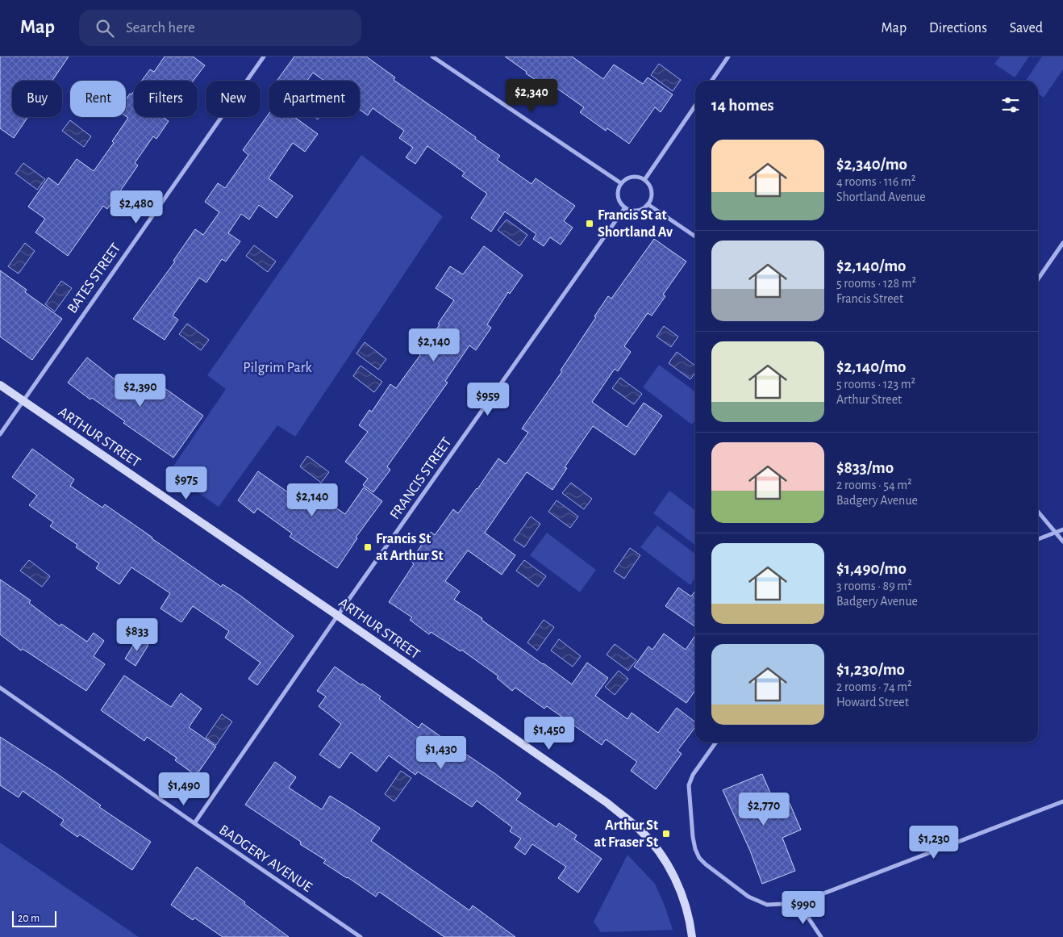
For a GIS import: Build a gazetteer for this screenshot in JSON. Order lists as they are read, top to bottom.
{
  "streets": {
    "main road": ["ARTHUR STREET"],
    "street": ["BATES STREET", "FRANCIS STREET", "BADGERY AVENUE"]
  },
  "crossings": [
    ["BATES STREET", "ARTHUR STREET"],
    ["ARTHUR STREET", "FRANCIS STREET"],
    ["FRANCIS STREET", "BADGERY AVENUE"]
  ],
  "parks": ["Pilgrim Park"],
  "places": {
    "transit": ["Francis St at Shortland Av", "Francis St at Arthur St", "Arthur St at Fraser St"]
  },
  "scale_bar": "20 m",
  "page": {
    "header": "Map",
    "search": "Search here",
    "nav": ["Map", "Directions", "Saved"],
    "price": [
      "$2,340",
      "$2,480",
      "$2,140",
      "$2,390",
      "$959",
      "$975",
      "$2,140",
      "$833",
      "$1,450",
      "$1,430",
      "$1,490",
      "$2,770",
      "$1,230",
      "$990"
    ],
    "chip": [
      "Buy",
      "Rent",
      "Filters",
      "New",
      "Apartment"
    ],
    "heading": "14 homes",
    "list": [
      {
        "name": "$2,340/mo",
        "note": "4 rooms · 116 m² · Shortland Avenue"
      },
      {
        "name": "$2,140/mo",
        "note": "5 rooms · 128 m² · Francis Street"
      },
      {
        "name": "$2,140/mo",
        "note": "5 rooms · 123 m² · Arthur Street"
      },
      {
        "name": "$833/mo",
        "note": "2 rooms · 54 m² · Badgery Avenue"
      },
      {
        "name": "$1,490/mo",
        "note": "3 rooms · 89 m² · Badgery Avenue"
      },
      {
        "name": "$1,230/mo",
        "note": "2 rooms · 74 m² · Howard Street"
      }
    ],
    "scale": "20 m"
  }
}
